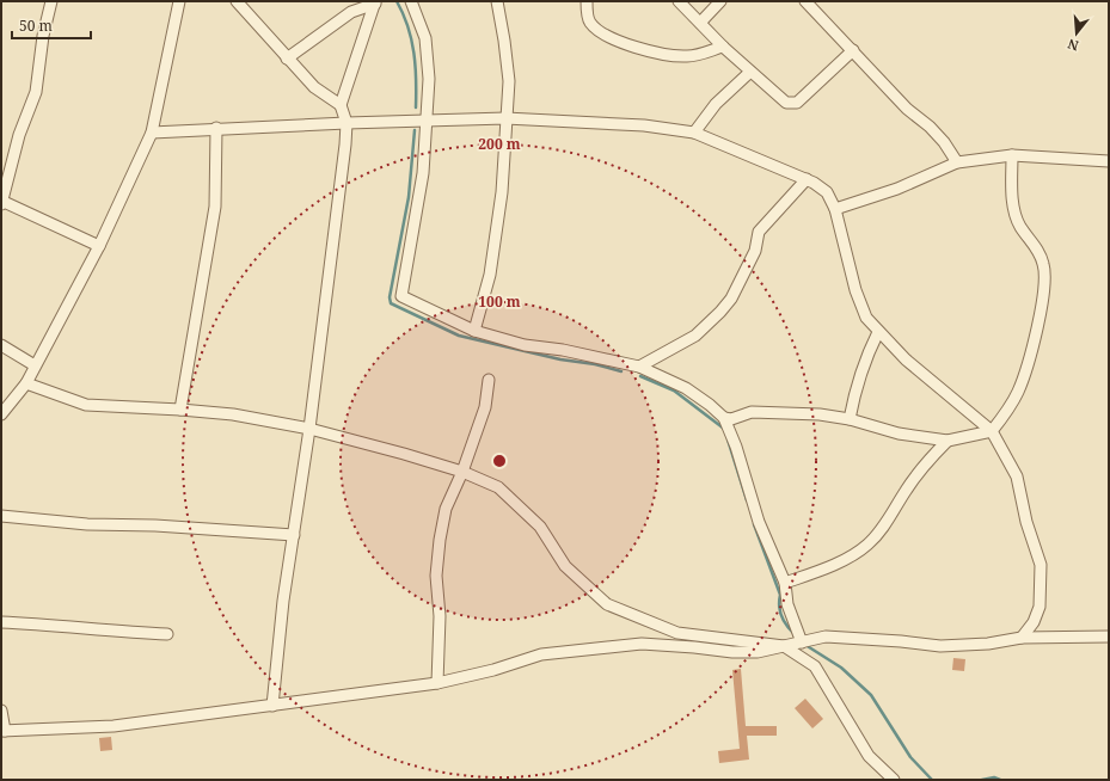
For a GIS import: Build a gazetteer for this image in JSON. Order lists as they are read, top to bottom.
{
  "scale_bar": "50 m",
  "north": "bottom",
  "rings": ["200 m", "100 m"]
}
